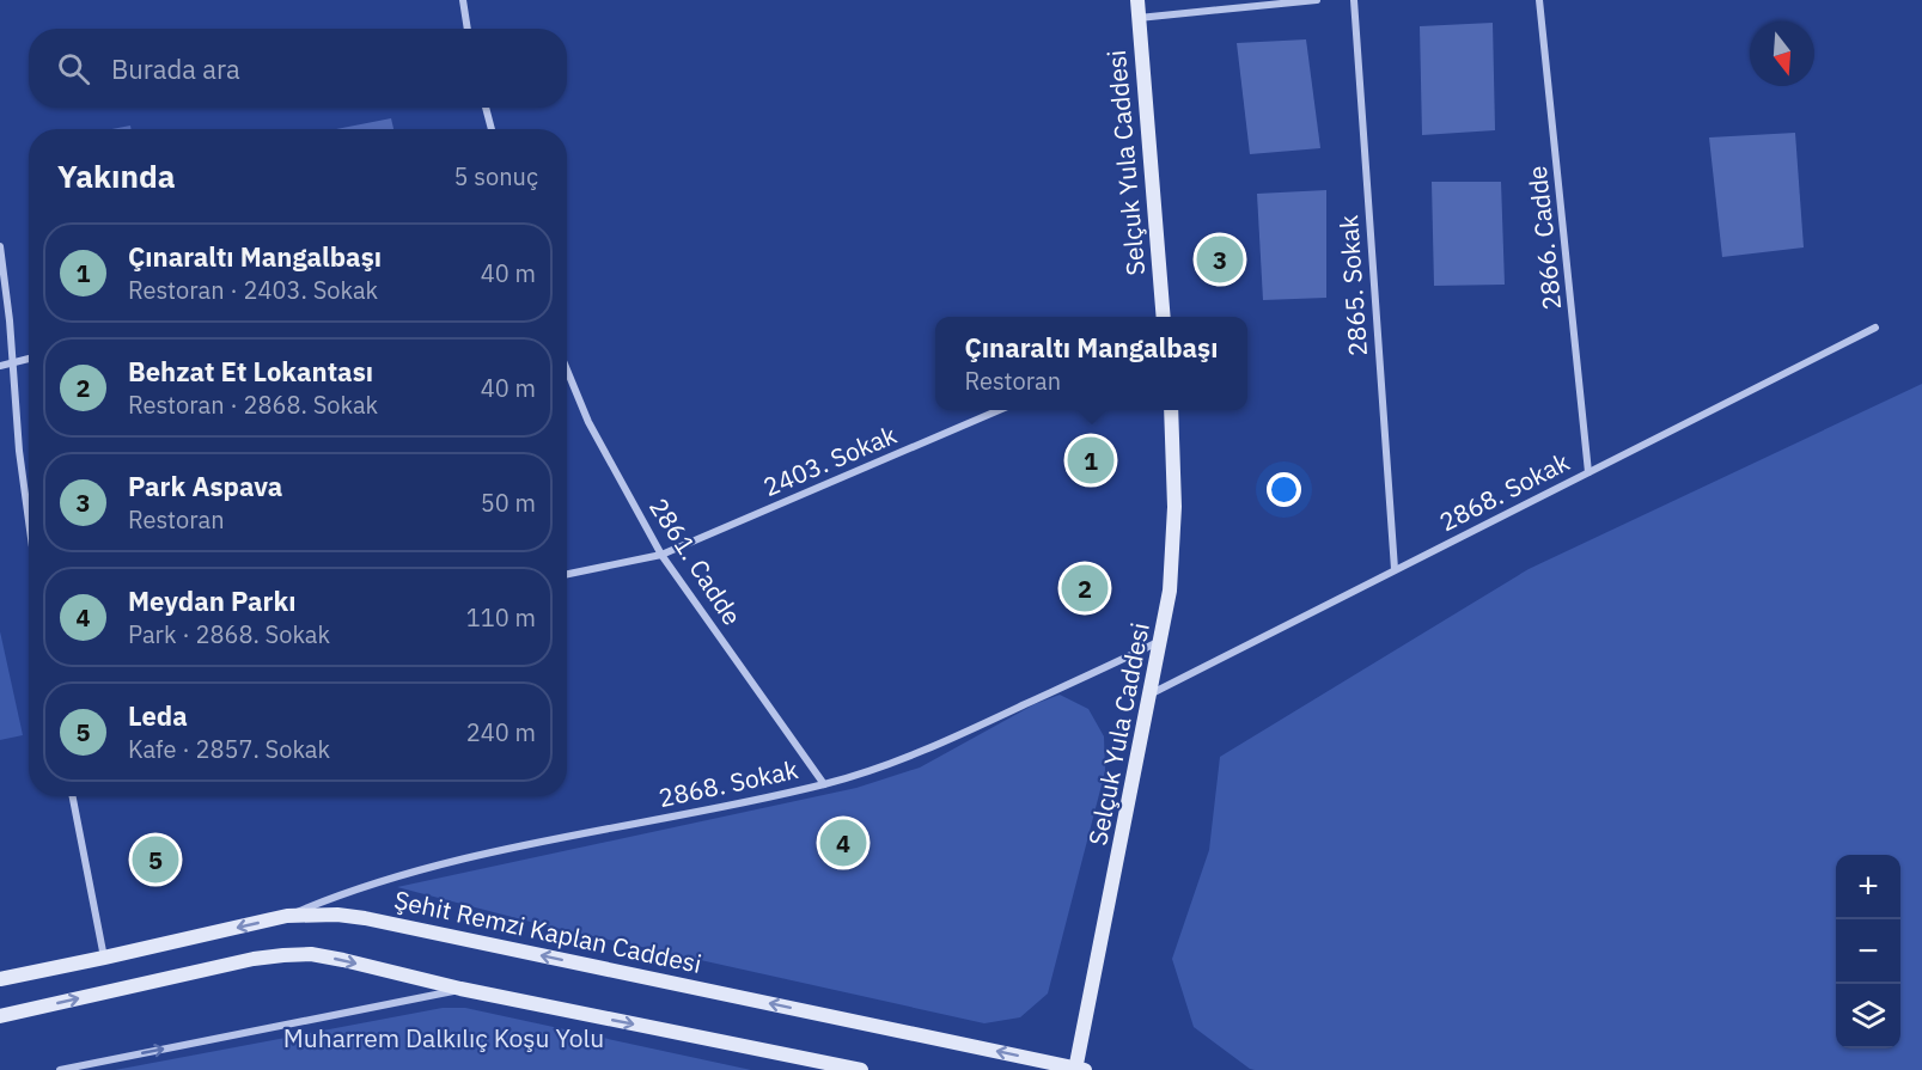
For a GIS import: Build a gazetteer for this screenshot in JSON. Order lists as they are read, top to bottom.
{
  "streets": {
    "main road": ["Selçuk Yula Caddesi", "Şehit Remzi Kaplan Caddesi"],
    "street": [
      "2866. Cadde",
      "2865. Sokak",
      "2403. Sokak",
      "2868. Sokak",
      "2861. Cadde"
    ]
  },
  "crossings": [
    ["Selçuk Yula Caddesi", "2868. Sokak"],
    ["Selçuk Yula Caddesi", "Şehit Remzi Kaplan Caddesi"],
    ["2866. Cadde", "2868. Sokak"],
    ["2865. Sokak", "2868. Sokak"],
    ["2403. Sokak", "2861. Cadde"],
    ["2868. Sokak", "2861. Cadde"],
    ["2868. Sokak", "Şehit Remzi Kaplan Caddesi"]
  ],
  "parks": ["Muharrem Dalkılıç Koşu Yolu"],
  "north": "bottom",
  "page": {
    "search": "Burada ara",
    "heading": ["Yakında", "5 sonuç"],
    "list": [
      {
        "mark": "1",
        "name": "Çınaraltı Mangalbaşı",
        "note": "Restoran · 2403. Sokak",
        "value": "40 m"
      },
      {
        "mark": "2",
        "name": "Behzat Et Lokantası",
        "note": "Restoran · 2868. Sokak",
        "value": "40 m"
      },
      {
        "mark": "3",
        "name": "Park Aspava",
        "note": "Restoran",
        "value": "50 m"
      },
      {
        "mark": "4",
        "name": "Meydan Parkı",
        "note": "Park · 2868. Sokak",
        "value": "110 m"
      },
      {
        "mark": "5",
        "name": "Leda",
        "note": "Kafe · 2857. Sokak",
        "value": "240 m"
      }
    ],
    "pins": [
      "3",
      "1",
      "2",
      "4",
      "5"
    ],
    "popup": ["Çınaraltı Mangalbaşı", "Restoran"],
    "map_buttons": ["+", "−"]
  }
}
